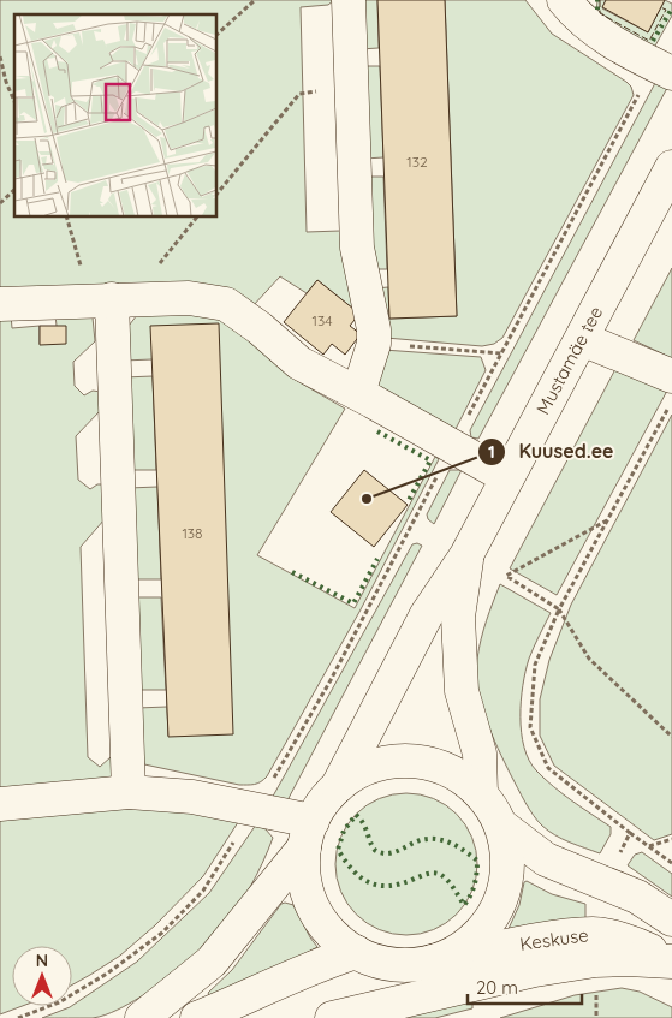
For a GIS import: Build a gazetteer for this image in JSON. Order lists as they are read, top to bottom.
{
  "streets": {
    "street": ["Mustamäe tee", "Keskuse"]
  },
  "crossings": [
    ["Mustamäe tee", "Keskuse"]
  ],
  "places": ["Kuused.ee"],
  "house_numbers": ["132", "134", "138"],
  "scale_bar": "20 m",
  "north": "top"
}
